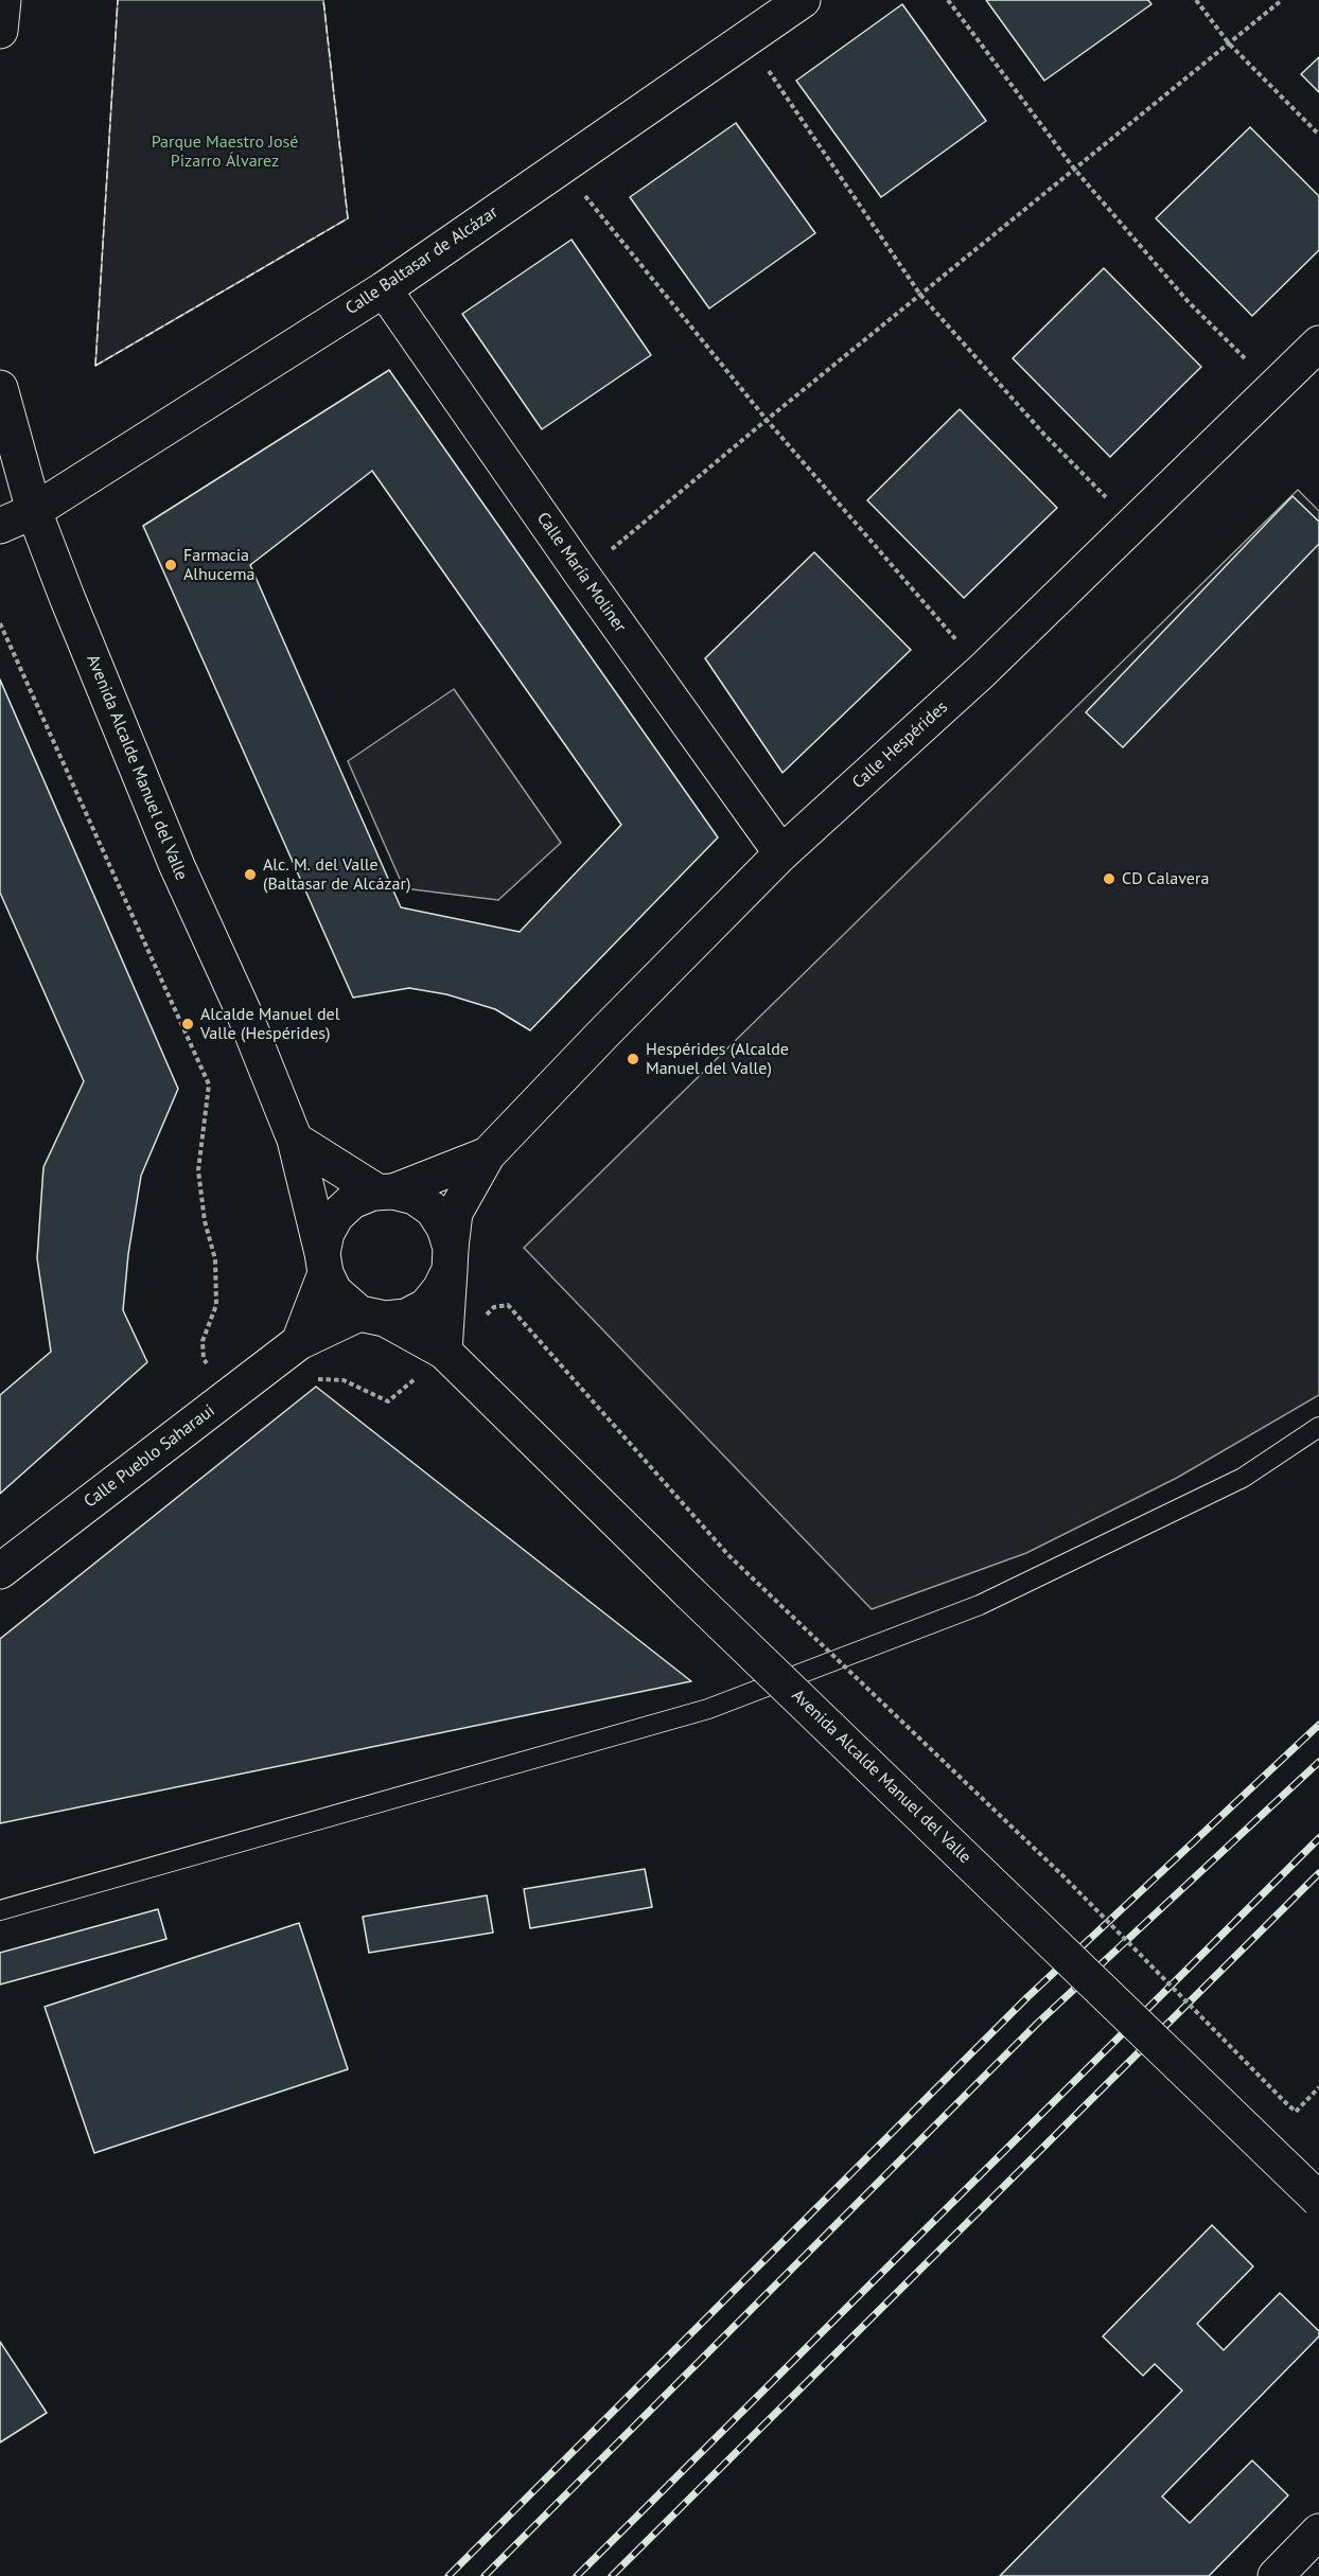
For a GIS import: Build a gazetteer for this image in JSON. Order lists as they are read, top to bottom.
{
  "streets": {
    "main road": [
      "Calle Baltasar de Alcázar",
      "Calle María Moliner",
      "Calle Hespérides",
      "Avenida Alcalde Manuel del Valle",
      "Calle Pueblo Saharaui"
    ]
  },
  "crossings": [
    ["Calle Baltasar de Alcázar", "Calle María Moliner"],
    ["Calle Baltasar de Alcázar", "Avenida Alcalde Manuel del Valle"],
    ["Calle María Moliner", "Calle Hespérides"],
    ["Calle Hespérides", "Avenida Alcalde Manuel del Valle"],
    ["Calle Hespérides", "Calle Pueblo Saharaui"],
    ["Avenida Alcalde Manuel del Valle", "Calle Pueblo Saharaui"]
  ],
  "parks": ["Parque Maestro José Pizarro Álvarez"],
  "places": [
    "Farmacia Alhucema",
    "Alc. M. del Valle (Baltasar de Alcázar)",
    "CD Calavera",
    "Alcalde Manuel del Valle (Hespérides)",
    "Hespérides (Alcalde Manuel del Valle)"
  ]
}
